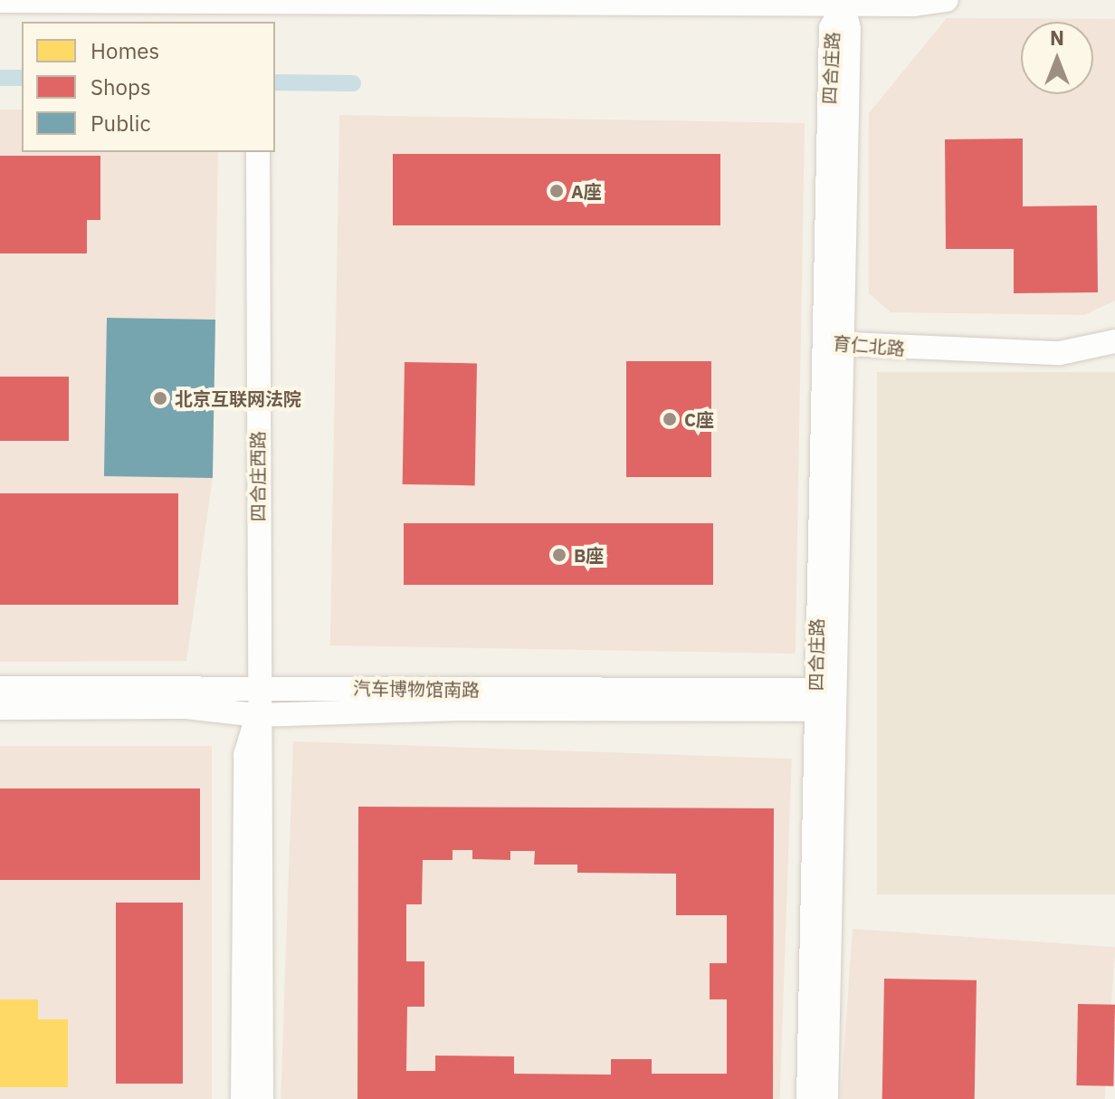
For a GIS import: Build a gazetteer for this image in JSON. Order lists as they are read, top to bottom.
{
  "streets": {
    "street": [
      "四合庄路",
      "育仁北路",
      "四合庄西路",
      "汽车博物馆南路"
    ]
  },
  "crossings": [
    ["四合庄路", "育仁北路"],
    ["四合庄路", "汽车博物馆南路"],
    ["四合庄西路", "汽车博物馆南路"]
  ],
  "places": [
    "A座",
    "北京互联网法院",
    "C座",
    "B座"
  ],
  "legend": ["Homes", "Shops", "Public"],
  "north": "top"
}
